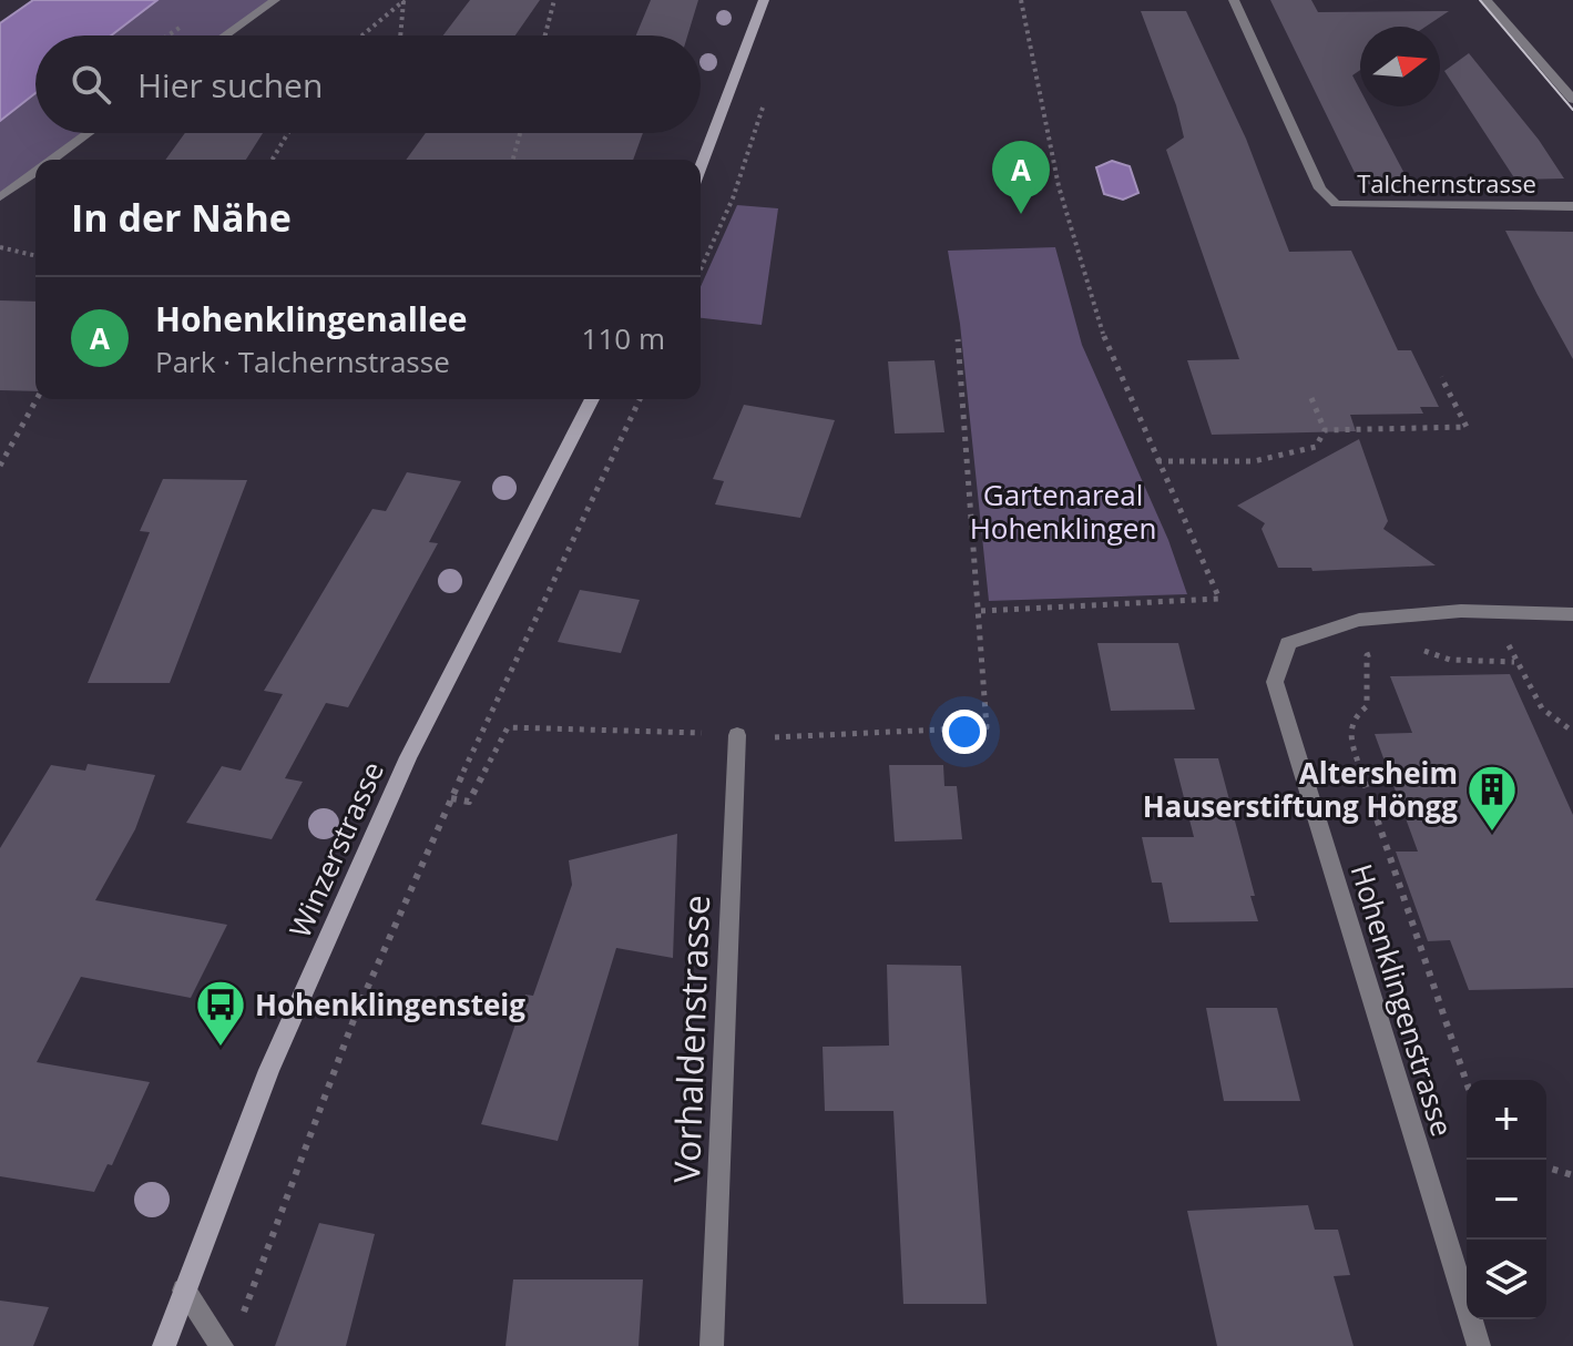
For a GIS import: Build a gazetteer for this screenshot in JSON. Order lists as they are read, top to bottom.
{
  "streets": {
    "main road": ["Winzerstrasse"],
    "street": ["Talchernstrasse", "Hohenklingenstrasse", "Vorhaldenstrasse"]
  },
  "parks": ["Gartenareal Hohenklingen"],
  "places": {
    "building": ["Altersheim Hauserstiftung Höngg"],
    "bus stop": ["Hohenklingensteig"]
  },
  "north": "right",
  "page": {
    "search": "Hier suchen",
    "pins": "A",
    "heading": "In der Nähe",
    "list": [
      {
        "mark": "A",
        "name": "Hohenklingenallee",
        "note": "Park · Talchernstrasse",
        "value": "110 m"
      }
    ],
    "map_buttons": ["+", "−"]
  }
}
